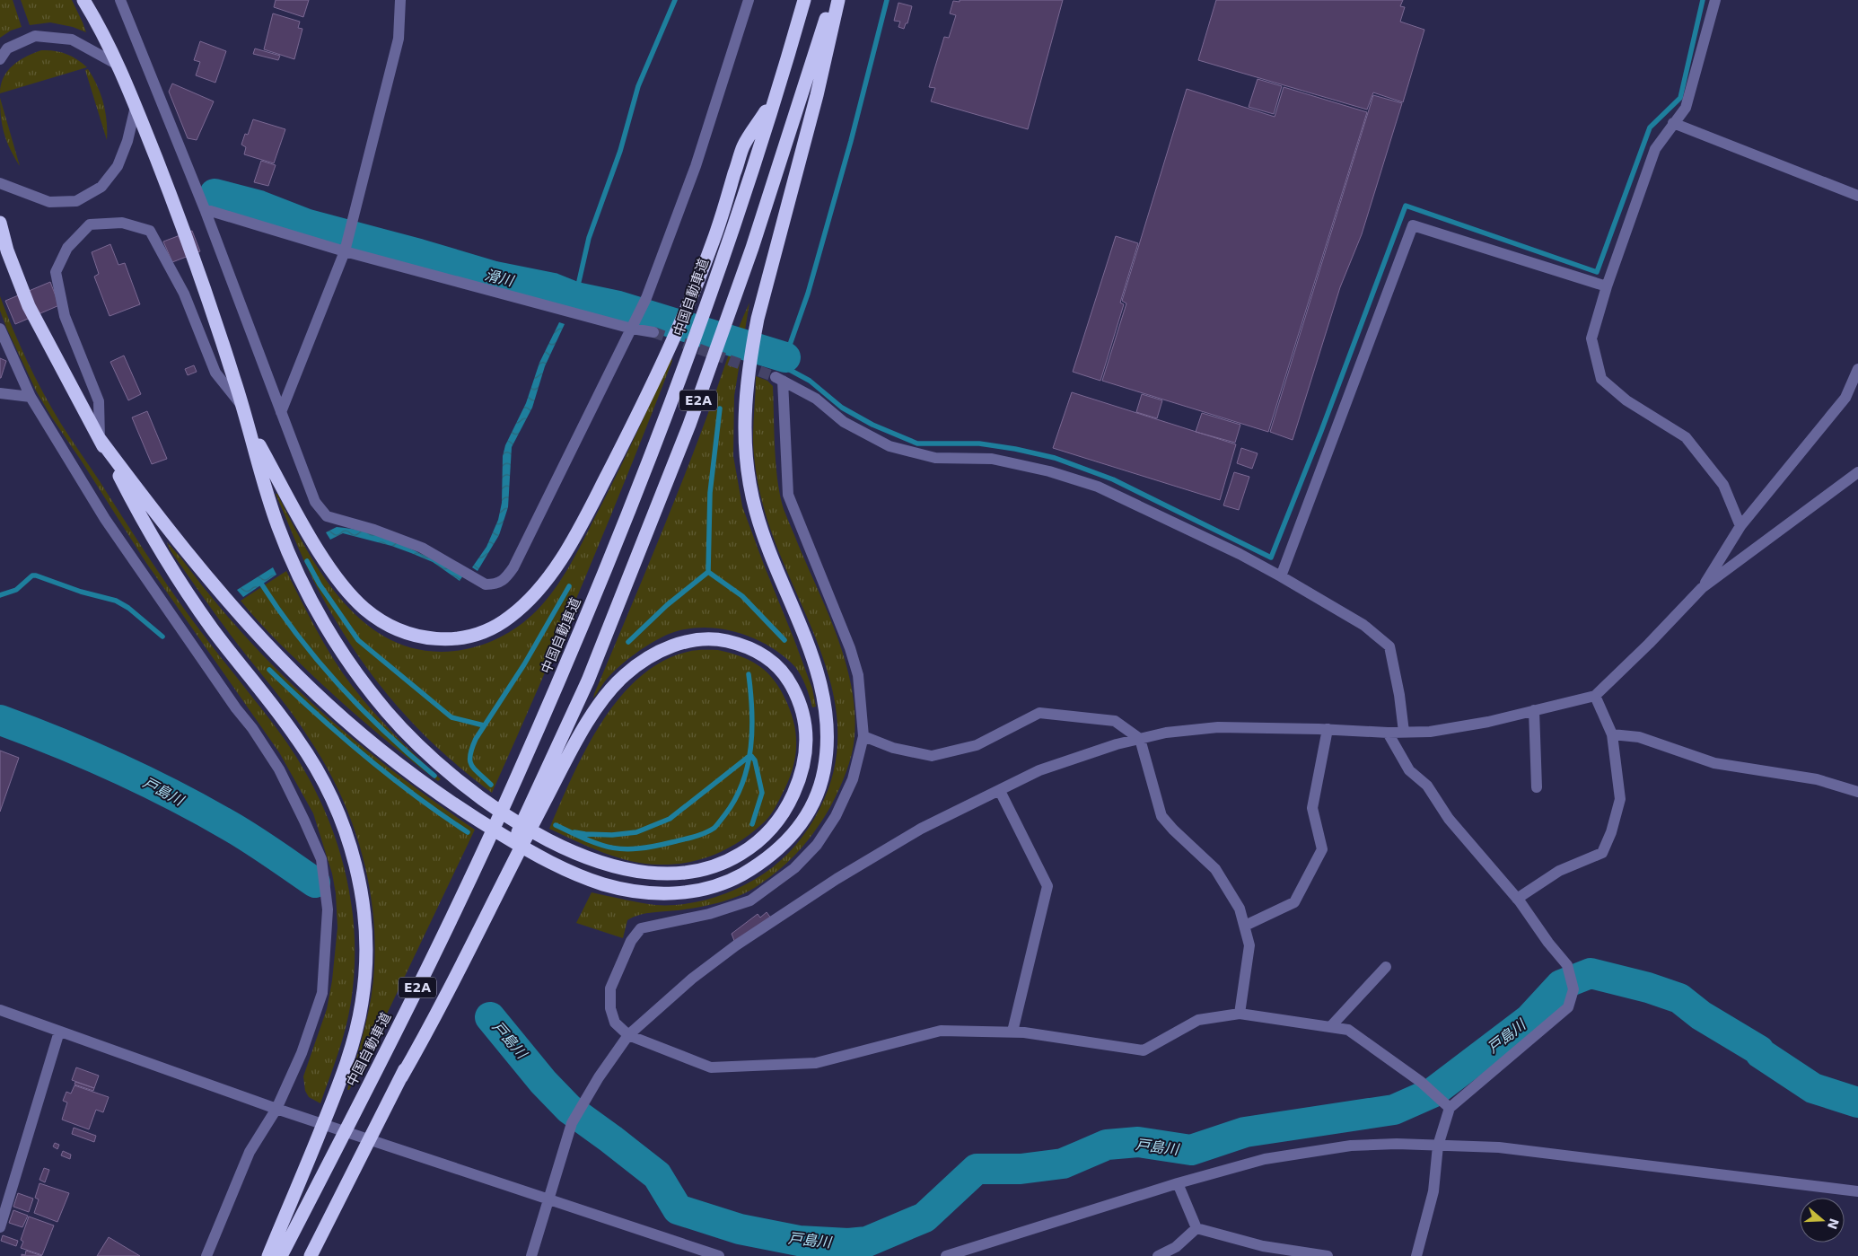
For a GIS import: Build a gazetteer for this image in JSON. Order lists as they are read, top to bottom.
{
  "streets": {
    "highway": ["中国自動車道", "E2A"]
  },
  "water": ["滑川", "戸島川"],
  "north": "right"
}
